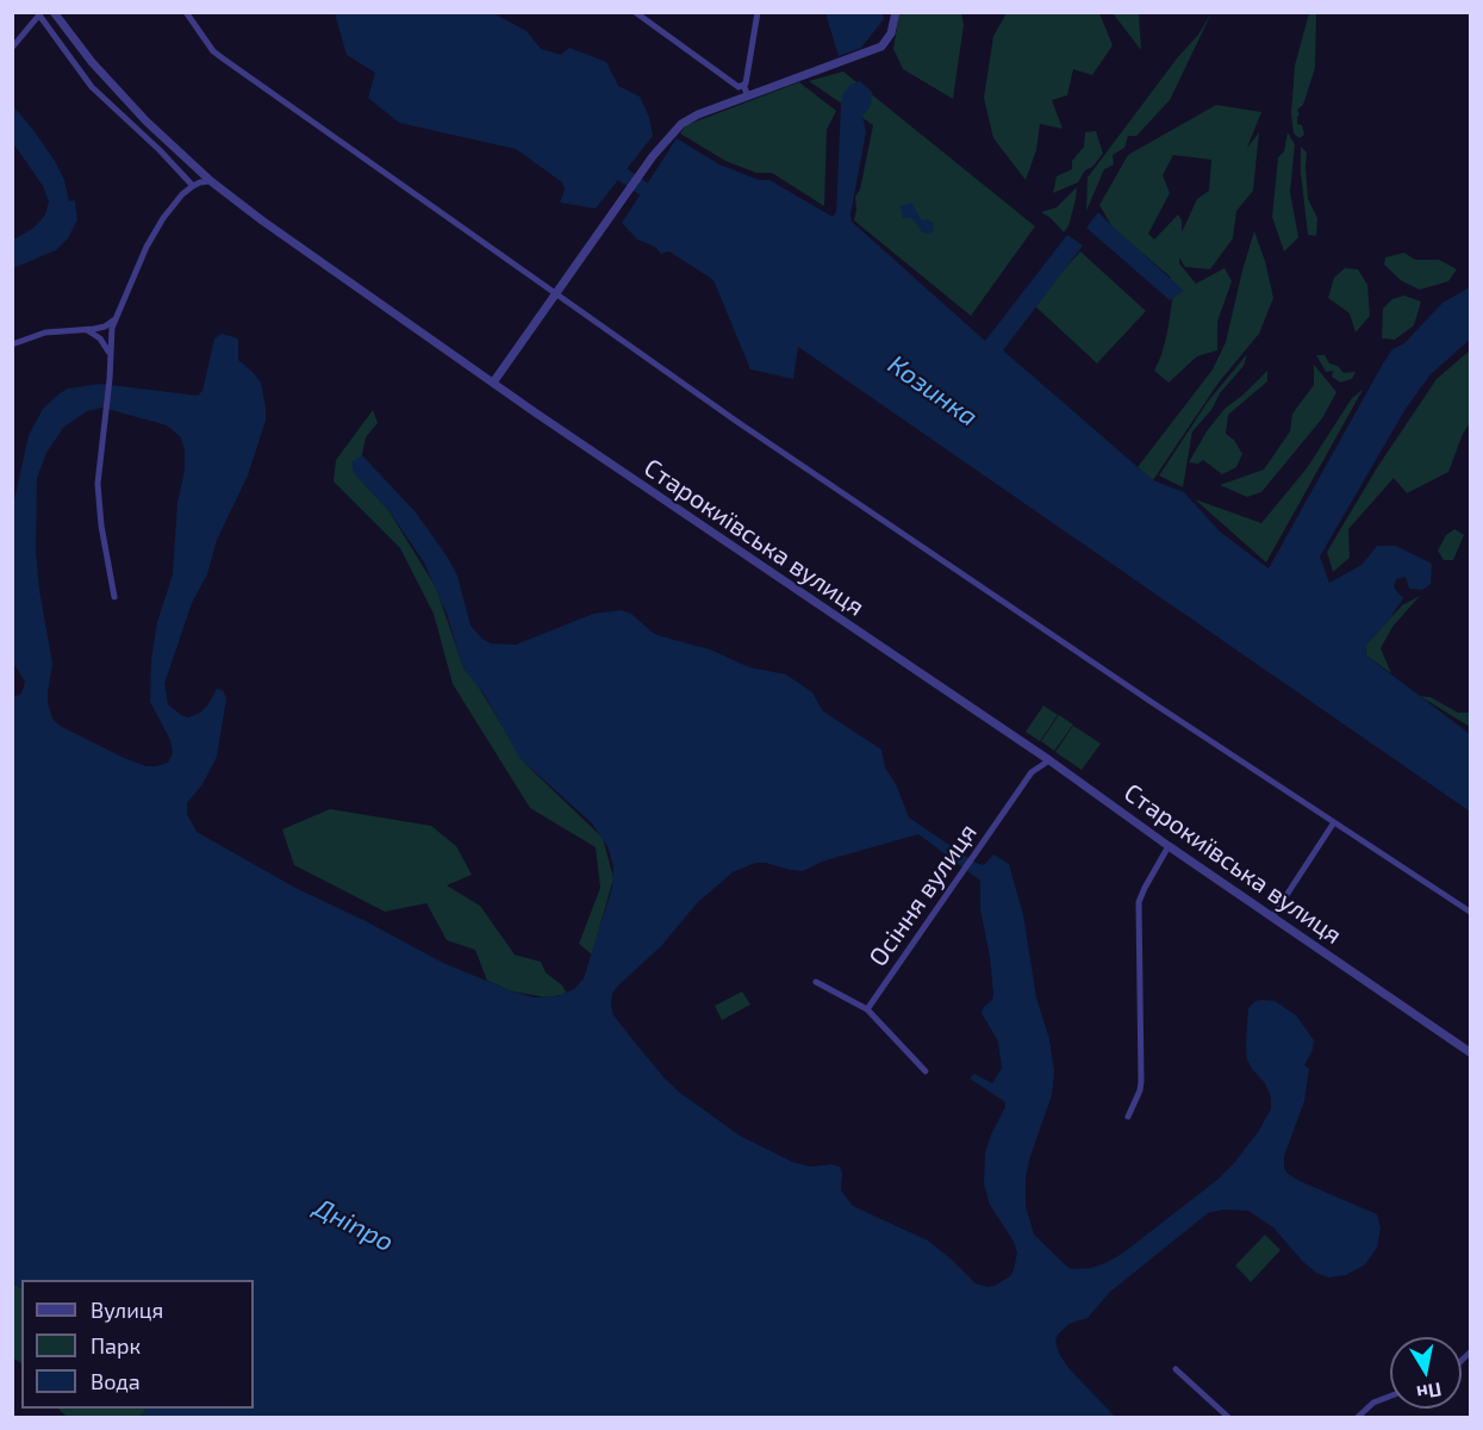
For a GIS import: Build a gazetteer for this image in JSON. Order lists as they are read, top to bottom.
{
  "streets": {
    "street": ["Старокиївська вулиця", "Осіння вулиця"]
  },
  "crossings": [
    ["Старокиївська вулиця", "Осіння вулиця"]
  ],
  "water": ["Козинка", "Дніпро"],
  "legend": ["Вулиця", "Парк", "Вода"],
  "north": "bottom"
}
